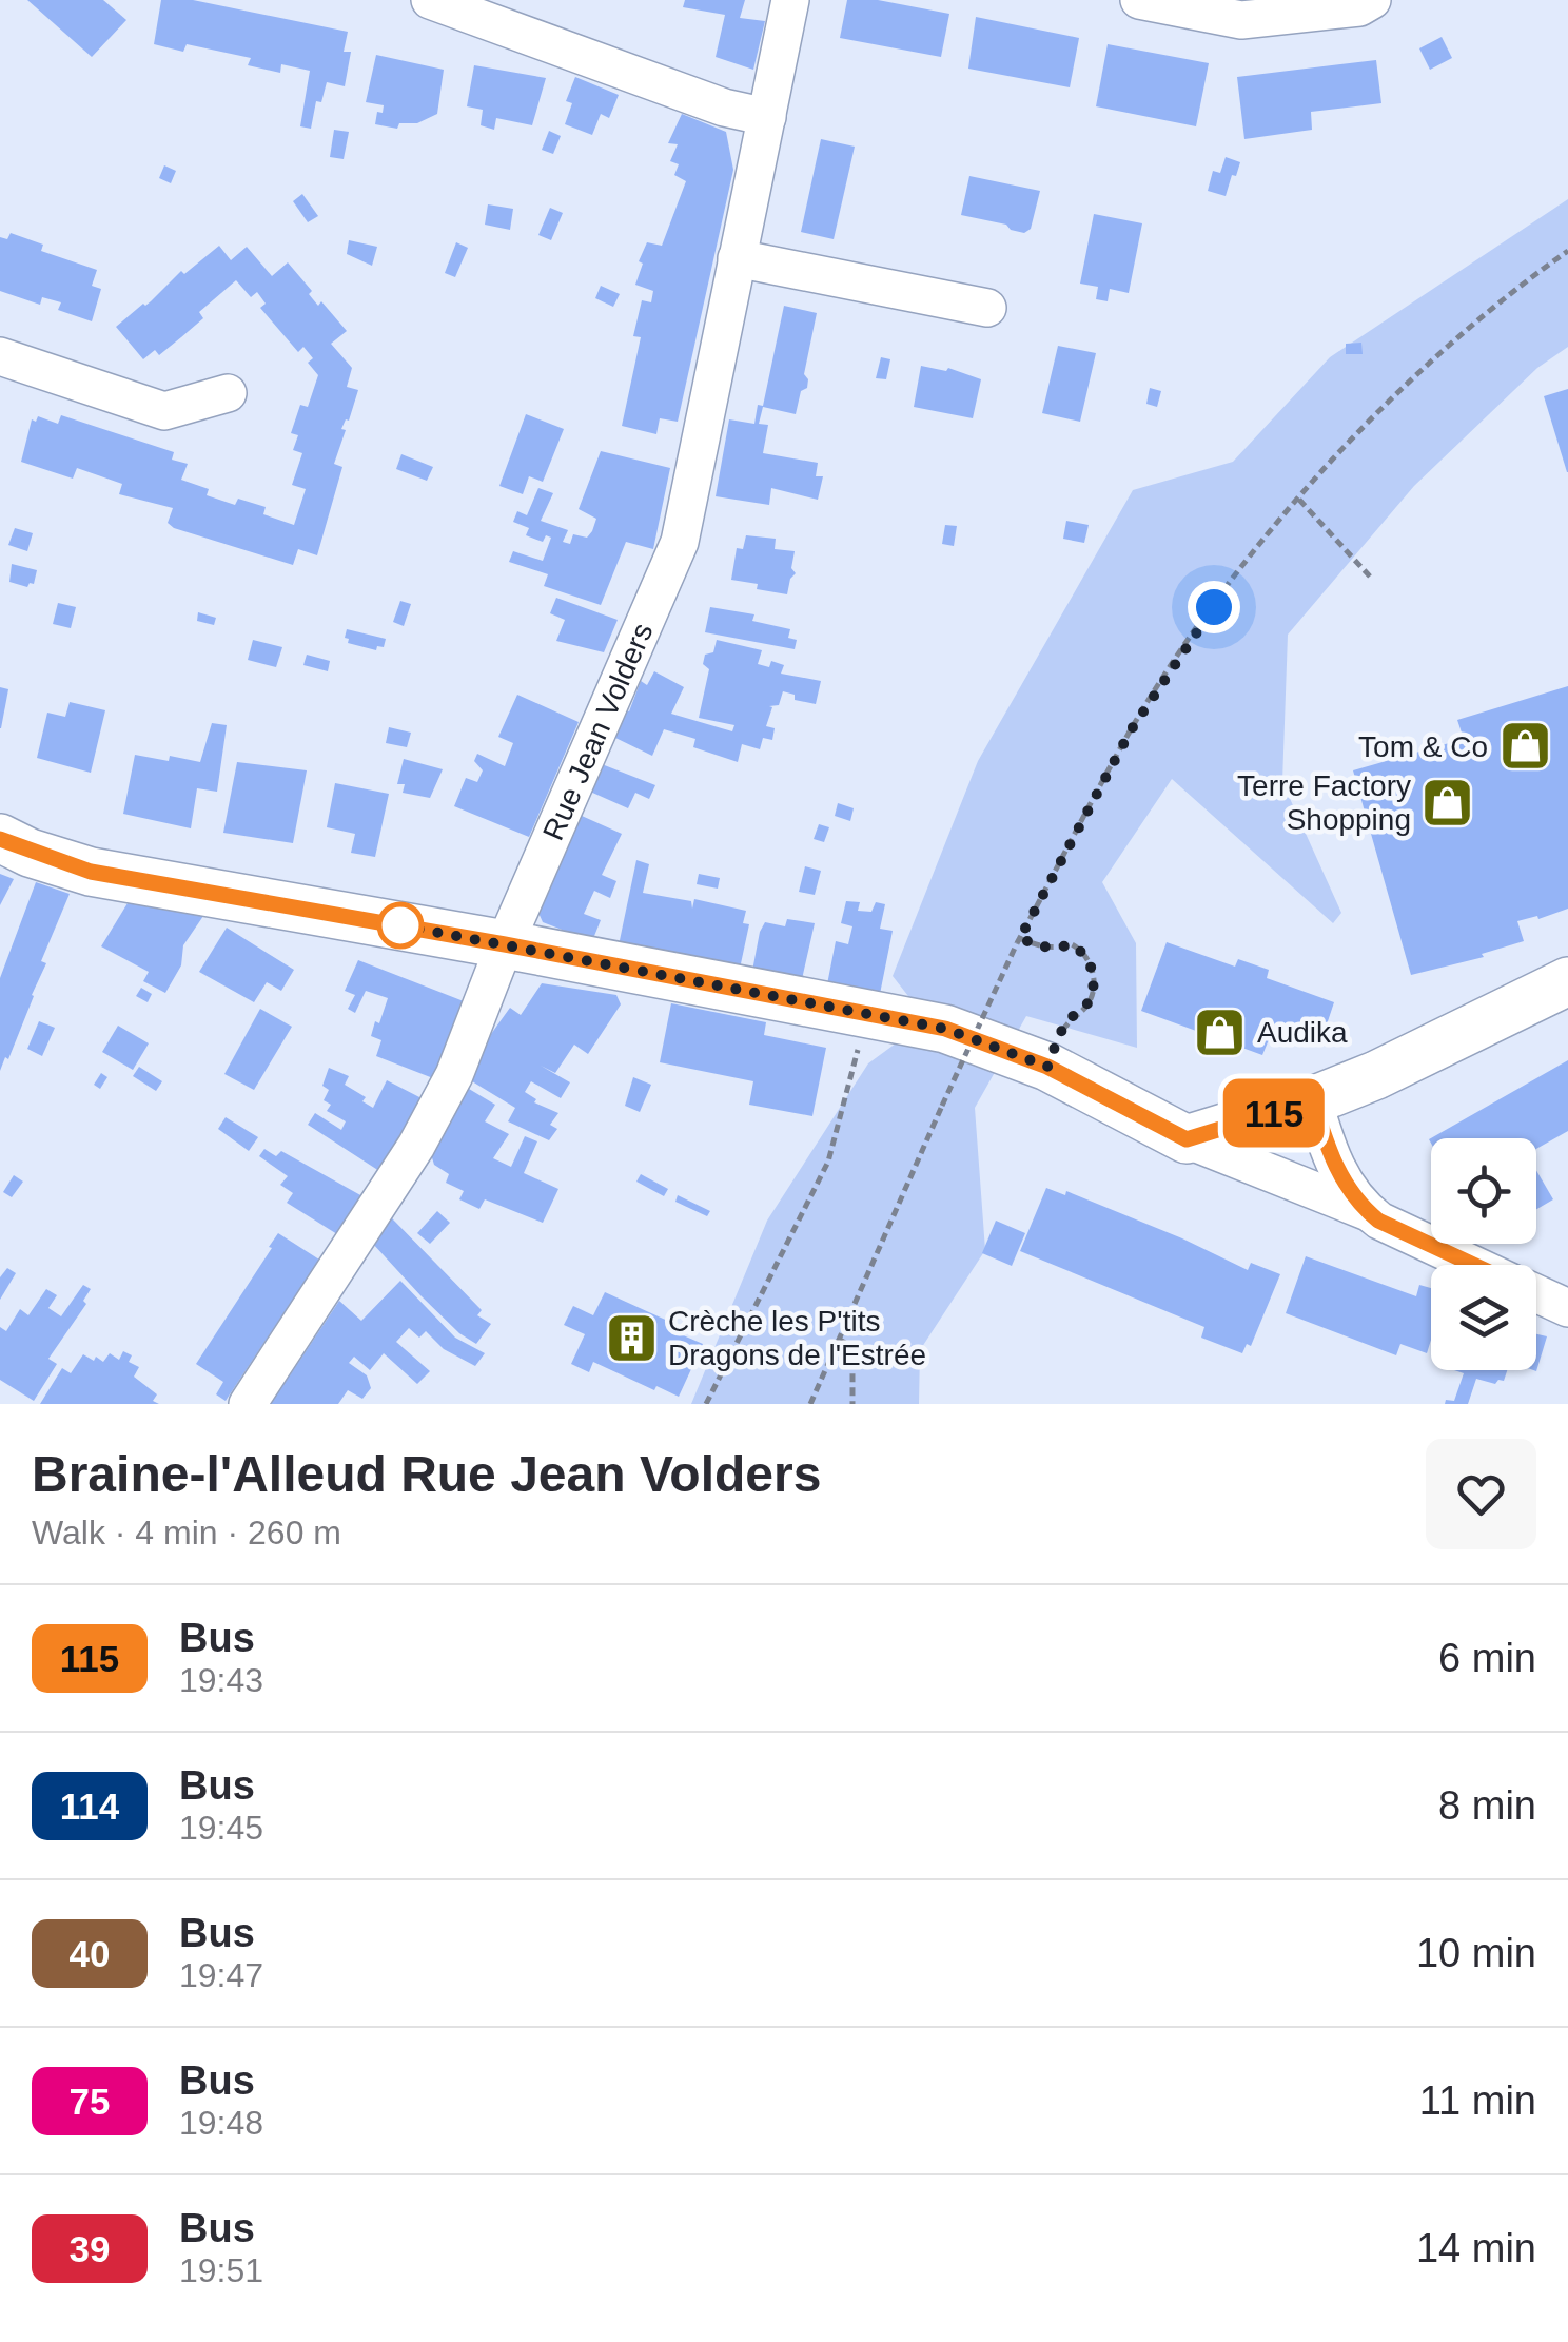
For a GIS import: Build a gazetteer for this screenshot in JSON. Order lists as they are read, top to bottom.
{
  "streets": {
    "street": ["Rue Jean Volders"]
  },
  "places": {
    "shop": ["Tom & Co", "Terre Factory Shopping", "Audika"],
    "building": ["Crèche les P'tits Dragons de l'Estrée"]
  },
  "lines": ["bus line 115"],
  "page": {
    "on_map": "115",
    "heading": ["Braine-l'Alleud Rue Jean Volders", "Walk · 4 min · 260 m"],
    "list": [
      {
        "mark": "115",
        "name": "Bus",
        "note": "19:43",
        "value": "6 min"
      },
      {
        "mark": "114",
        "name": "Bus",
        "note": "19:45",
        "value": "8 min"
      },
      {
        "mark": "40",
        "name": "Bus",
        "note": "19:47",
        "value": "10 min"
      },
      {
        "mark": "75",
        "name": "Bus",
        "note": "19:48",
        "value": "11 min"
      },
      {
        "mark": "39",
        "name": "Bus",
        "note": "19:51",
        "value": "14 min"
      }
    ]
  }
}
